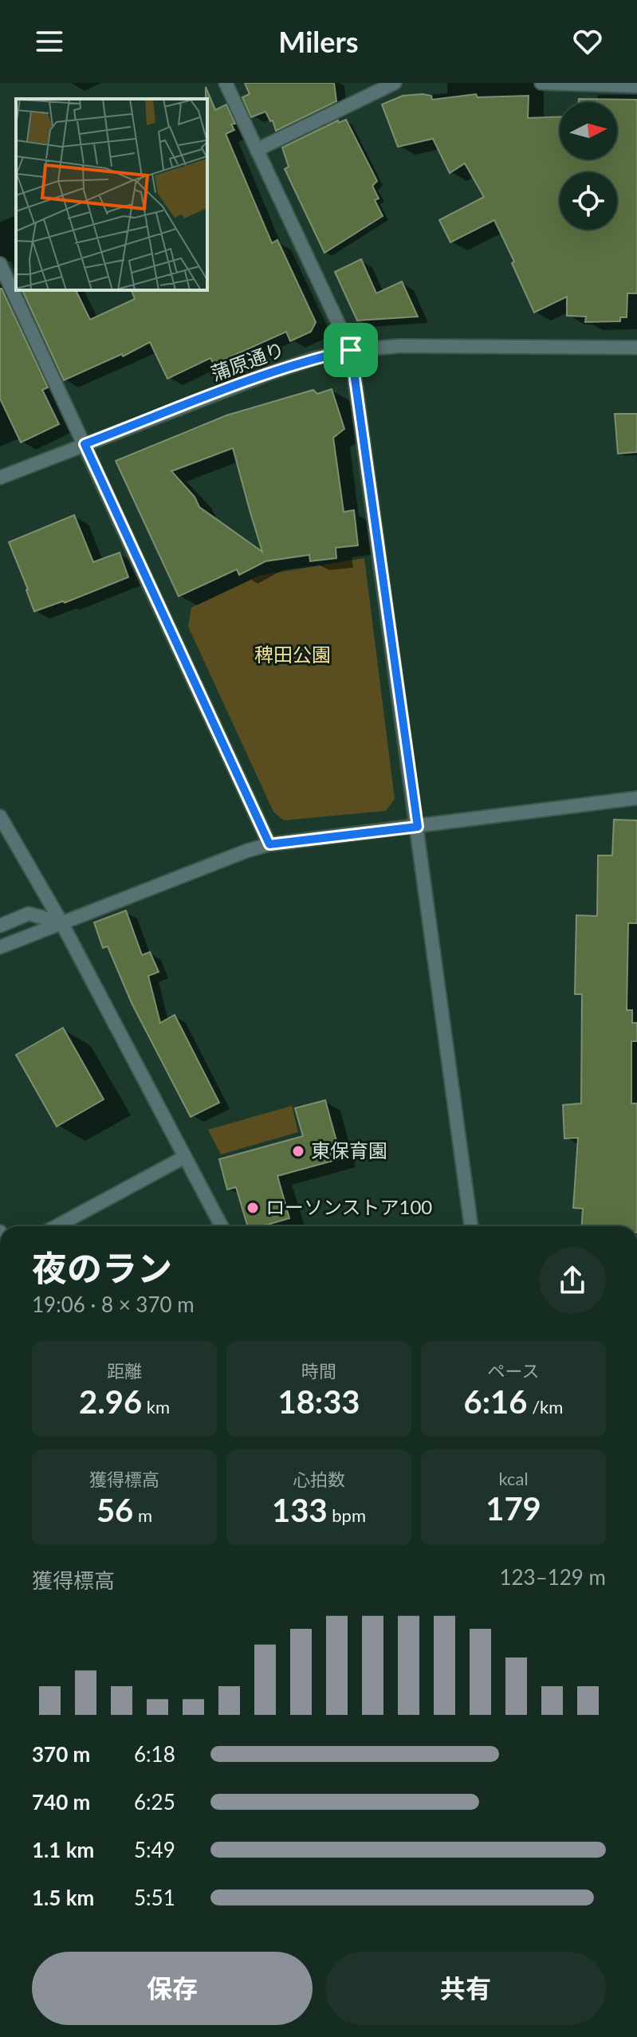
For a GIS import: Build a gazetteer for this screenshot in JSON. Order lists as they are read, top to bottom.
{
  "streets": {
    "street": ["蒲原通り"]
  },
  "parks": ["稗田公園"],
  "places": ["東保育園", "ローソンストア100"],
  "north": "right",
  "page": {
    "header": "Milers",
    "heading": ["夜のラン", "19:06 · 8 × 370 m"],
    "stats": [
      ["距離", "2.96 km"],
      ["時間", "18:33"],
      ["ペース", "6:16 /km"],
      ["獲得標高", "56 m"],
      ["心拍数", "133 bpm"],
      ["kcal", "179"]
    ],
    "chart": ["獲得標高", "123–129 m"],
    "list": [
      {
        "name": "370 m",
        "note": "6:18"
      },
      {
        "name": "740 m",
        "note": "6:25"
      },
      {
        "name": "1.1 km",
        "note": "5:49"
      },
      {
        "name": "1.5 km",
        "note": "5:51"
      }
    ],
    "buttons": ["保存", "共有"]
  }
}
